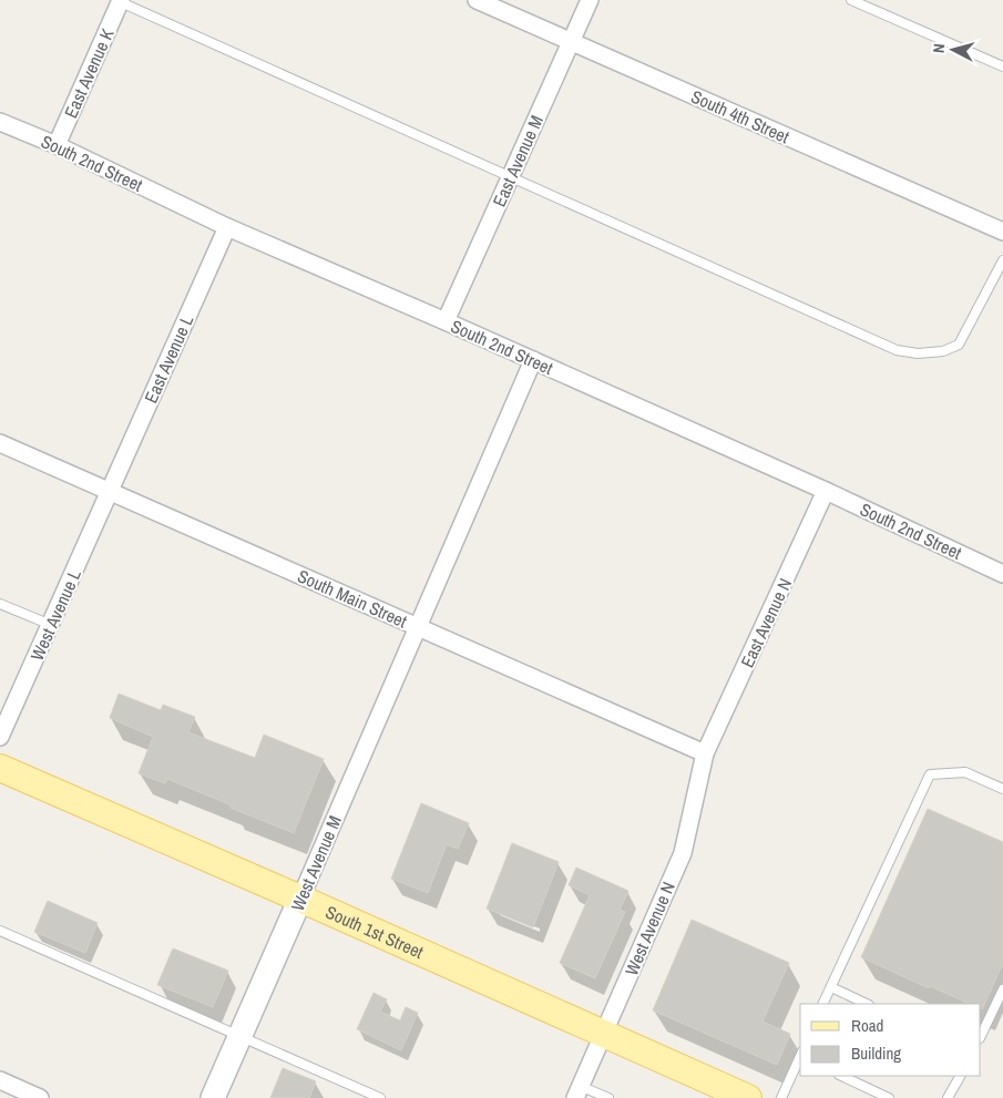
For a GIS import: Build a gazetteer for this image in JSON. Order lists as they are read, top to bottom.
{
  "streets": {
    "main road": ["South 1st Street"],
    "street": [
      "East Avenue K",
      "South 4th Street",
      "East Avenue M",
      "South 2nd Street",
      "East Avenue L",
      "South Main Street",
      "West Avenue L",
      "East Avenue N",
      "West Avenue M",
      "West Avenue N"
    ]
  },
  "crossings": [
    ["East Avenue K", "South 2nd Street"],
    ["South 4th Street", "East Avenue M"],
    ["East Avenue M", "South 2nd Street"],
    ["South 2nd Street", "East Avenue L"],
    ["South 2nd Street", "East Avenue N"],
    ["East Avenue L", "South Main Street"],
    ["East Avenue L", "West Avenue L"],
    ["South Main Street", "West Avenue L"],
    ["South Main Street", "East Avenue N"],
    ["South Main Street", "West Avenue M"],
    ["South Main Street", "West Avenue N"],
    ["East Avenue N", "West Avenue N"],
    ["West Avenue M", "South 1st Street"],
    ["West Avenue N", "South 1st Street"]
  ],
  "legend": ["Road", "Building"],
  "north": "left"
}
